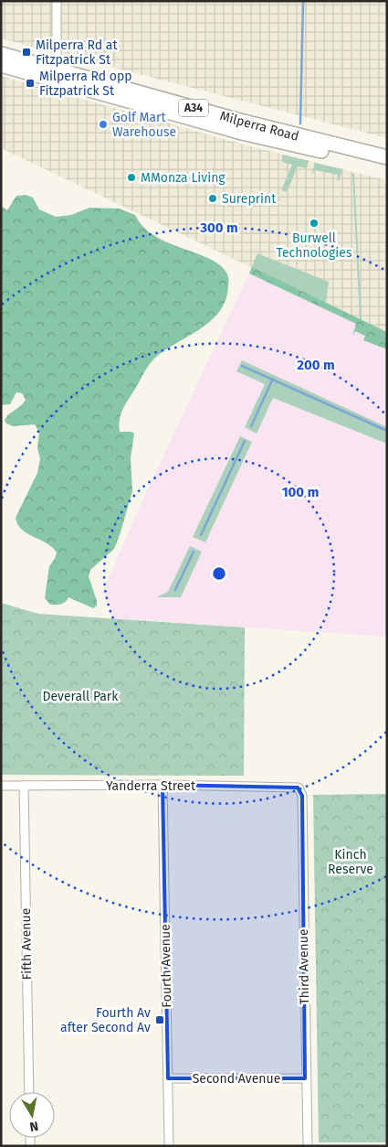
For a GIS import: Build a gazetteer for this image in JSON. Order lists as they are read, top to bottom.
{
  "streets": {
    "highway": ["A34", "Milperra Road"],
    "street": [
      "Yanderra Street",
      "Fifth Avenue",
      "Fourth Avenue",
      "Third Avenue",
      "Second Avenue"
    ]
  },
  "crossings": [
    ["Yanderra Street", "Fifth Avenue"],
    ["Yanderra Street", "Fourth Avenue"],
    ["Yanderra Street", "Third Avenue"],
    ["Fourth Avenue", "Second Avenue"],
    ["Third Avenue", "Second Avenue"]
  ],
  "parks": ["Deverall Park", "Kinch Reserve"],
  "places": {
    "transit": ["Milperra Rd at Fitzpatrick St", "Milperra Rd opp Fitzpatrick St", "Fourth Av after Second Av"],
    "other": [
      "Golf Mart Warehouse",
      "MMonza Living",
      "Sureprint",
      "Burwell Technologies"
    ]
  },
  "north": "bottom",
  "rings": ["300 m", "200 m", "100 m"]
}
